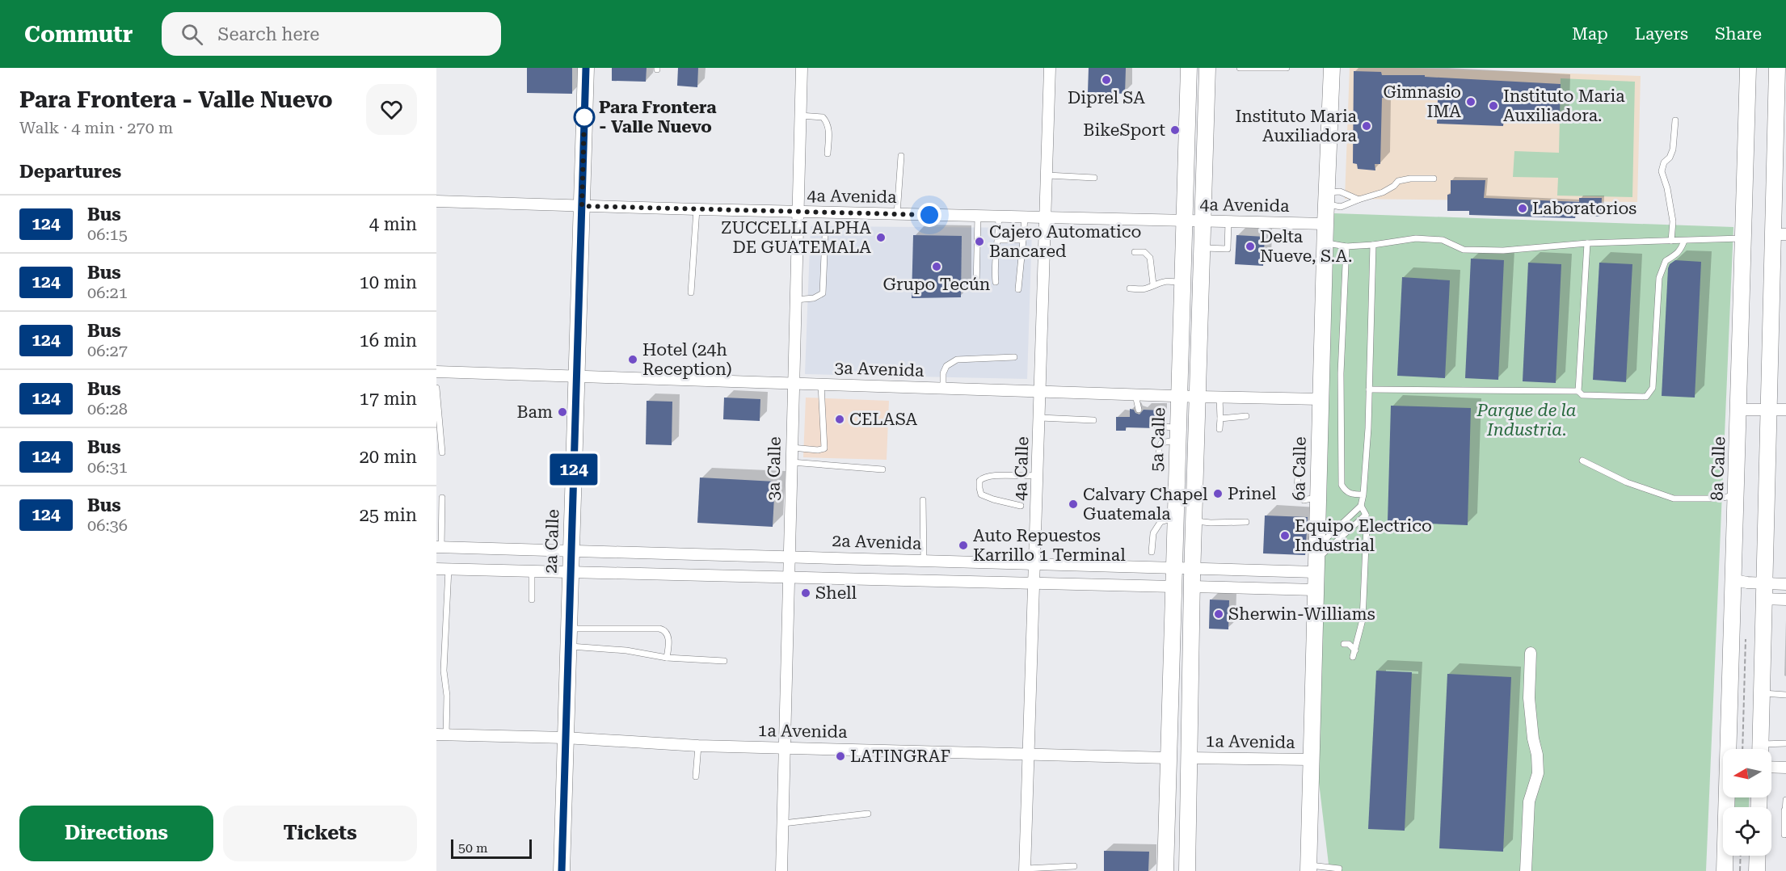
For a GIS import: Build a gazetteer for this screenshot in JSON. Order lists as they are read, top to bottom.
{
  "streets": {
    "main road": [
      "5a Calle",
      "6a Calle",
      "8a Calle",
      "2a Calle"
    ],
    "street": [
      "4a Avenida",
      "3a Avenida",
      "3a Calle",
      "4a Calle",
      "2a Avenida",
      "1a Avenida"
    ]
  },
  "crossings": [
    ["4a Avenida", "5a Calle"],
    ["4a Avenida", "3a Calle"],
    ["4a Avenida", "4a Calle"],
    ["4a Avenida", "6a Calle"],
    ["4a Avenida", "2a Calle"],
    ["3a Avenida", "5a Calle"],
    ["3a Avenida", "3a Calle"],
    ["3a Avenida", "4a Calle"],
    ["3a Avenida", "6a Calle"],
    ["3a Avenida", "2a Calle"],
    ["5a Calle", "2a Avenida"],
    ["5a Calle", "1a Avenida"],
    ["3a Calle", "2a Avenida"],
    ["3a Calle", "1a Avenida"],
    ["4a Calle", "2a Avenida"],
    ["4a Calle", "1a Avenida"],
    ["6a Calle", "2a Avenida"],
    ["6a Calle", "1a Avenida"],
    ["2a Calle", "2a Avenida"],
    ["2a Calle", "1a Avenida"]
  ],
  "parks": ["Parque de la Industria."],
  "places": [
    "Diprel SA",
    "Gimnasio IMA",
    "Instituto Maria Auxiliadora.",
    "Para Frontera - Valle Nuevo",
    "Instituto Maria Auxiliadora",
    "BikeSport",
    "Laboratorios",
    "ZUCCELLI ALPHA DE GUATEMALA",
    "Cajero Automatico Bancared",
    "Delta Nueve, S.A.",
    "Grupo Tecún",
    "Hotel (24h Reception)",
    "Bam",
    "CELASA",
    "Prinel",
    "Calvary Chapel Guatemala",
    "Equipo Electrico Industrial",
    "Auto Repuestos Karrillo 1 Terminal",
    "Shell",
    "Sherwin-Williams",
    "LATINGRAF"
  ],
  "lines": ["bus line 124"],
  "scale_bar": "50 m",
  "north": "left",
  "page": {
    "header": "Commutr",
    "search": "Search here",
    "nav": ["Map", "Layers", "Share"],
    "heading": [
      ["Para Frontera - Valle Nuevo", "Walk · 4 min · 270 m"],
      "Departures"
    ],
    "on_map": "124",
    "list": [
      {
        "mark": "124",
        "name": "Bus",
        "note": "06:15",
        "value": "4 min"
      },
      {
        "mark": "124",
        "name": "Bus",
        "note": "06:21",
        "value": "10 min"
      },
      {
        "mark": "124",
        "name": "Bus",
        "note": "06:27",
        "value": "16 min"
      },
      {
        "mark": "124",
        "name": "Bus",
        "note": "06:28",
        "value": "17 min"
      },
      {
        "mark": "124",
        "name": "Bus",
        "note": "06:31",
        "value": "20 min"
      },
      {
        "mark": "124",
        "name": "Bus",
        "note": "06:36",
        "value": "25 min"
      }
    ],
    "buttons": ["Directions", "Tickets"],
    "scale": "50 m"
  }
}
